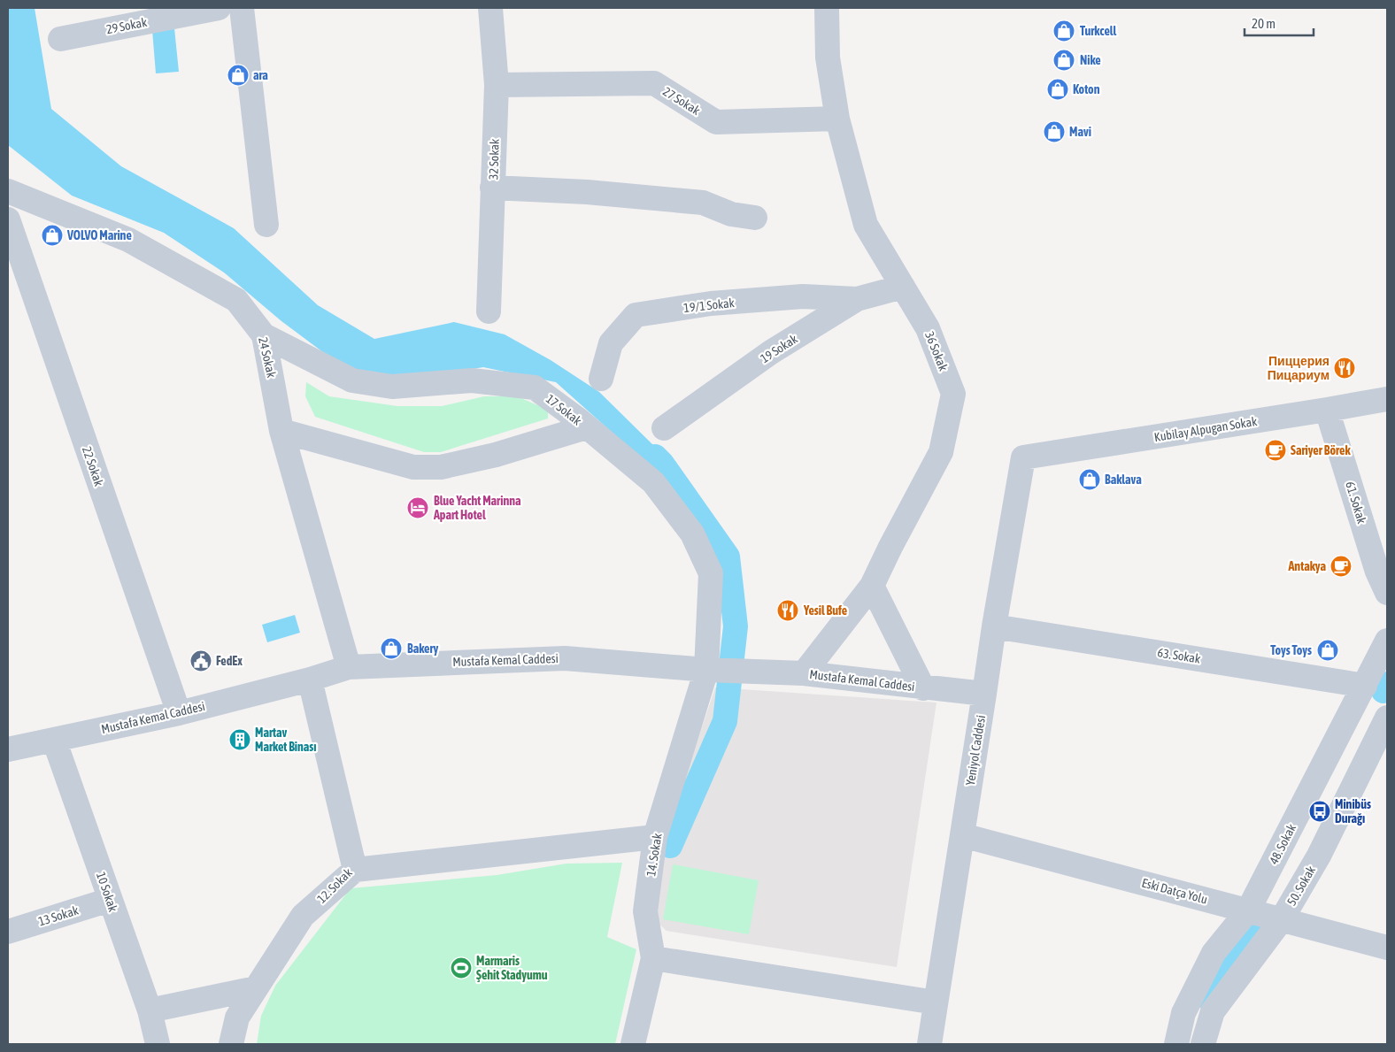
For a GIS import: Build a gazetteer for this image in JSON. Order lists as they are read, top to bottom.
{
  "streets": {
    "street": [
      "29 Sokak",
      "27 Sokak",
      "32 Sokak",
      "19/1 Sokak",
      "19 Sokak",
      "36 Sokak",
      "24 Sokak",
      "17 Sokak",
      "Kubilay Alpugan Sokak",
      "22 Sokak",
      "61. Sokak",
      "63. Sokak",
      "Mustafa Kemal Caddesi",
      "Yeniyol Caddesi",
      "48. Sokak",
      "14. Sokak",
      "12. Sokak",
      "50. Sokak",
      "Eski Datça Yolu",
      "10 Sokak",
      "13 Sokak"
    ]
  },
  "crossings": [
    ["27 Sokak", "32 Sokak"],
    ["27 Sokak", "36 Sokak"],
    ["19/1 Sokak", "19 Sokak"],
    ["19 Sokak", "36 Sokak"],
    ["36 Sokak", "Mustafa Kemal Caddesi"],
    ["24 Sokak", "17 Sokak"],
    ["24 Sokak", "Mustafa Kemal Caddesi"],
    ["17 Sokak", "Mustafa Kemal Caddesi"],
    ["17 Sokak", "14. Sokak"],
    ["Kubilay Alpugan Sokak", "61. Sokak"],
    ["Kubilay Alpugan Sokak", "Yeniyol Caddesi"],
    ["22 Sokak", "Mustafa Kemal Caddesi"],
    ["63. Sokak", "Yeniyol Caddesi"],
    ["63. Sokak", "48. Sokak"],
    ["Mustafa Kemal Caddesi", "Yeniyol Caddesi"],
    ["Mustafa Kemal Caddesi", "14. Sokak"],
    ["Mustafa Kemal Caddesi", "12. Sokak"],
    ["Mustafa Kemal Caddesi", "10 Sokak"],
    ["Yeniyol Caddesi", "Eski Datça Yolu"],
    ["48. Sokak", "Eski Datça Yolu"],
    ["50. Sokak", "Eski Datça Yolu"],
    ["10 Sokak", "13 Sokak"]
  ],
  "places": {
    "shop": [
      "Turkcell",
      "Nike",
      "ara",
      "Koton",
      "Mavi",
      "VOLVO Marine",
      "Baklava",
      "Bakery",
      "Toys Toys"
    ],
    "restaurant": ["Пиццерия Пицариум", "Yesil Bufe"],
    "cafe": ["Sariyer Börek", "Antakya"],
    "hotel": ["Blue Yacht Marinna Apart Hotel"],
    "public building": ["FedEx"],
    "building": ["Martav Market Binası"],
    "bus stop": ["Minibüs Durağı"],
    "sports": ["Marmaris Şehit Stadyumu"]
  },
  "scale_bar": "20 m"
}
